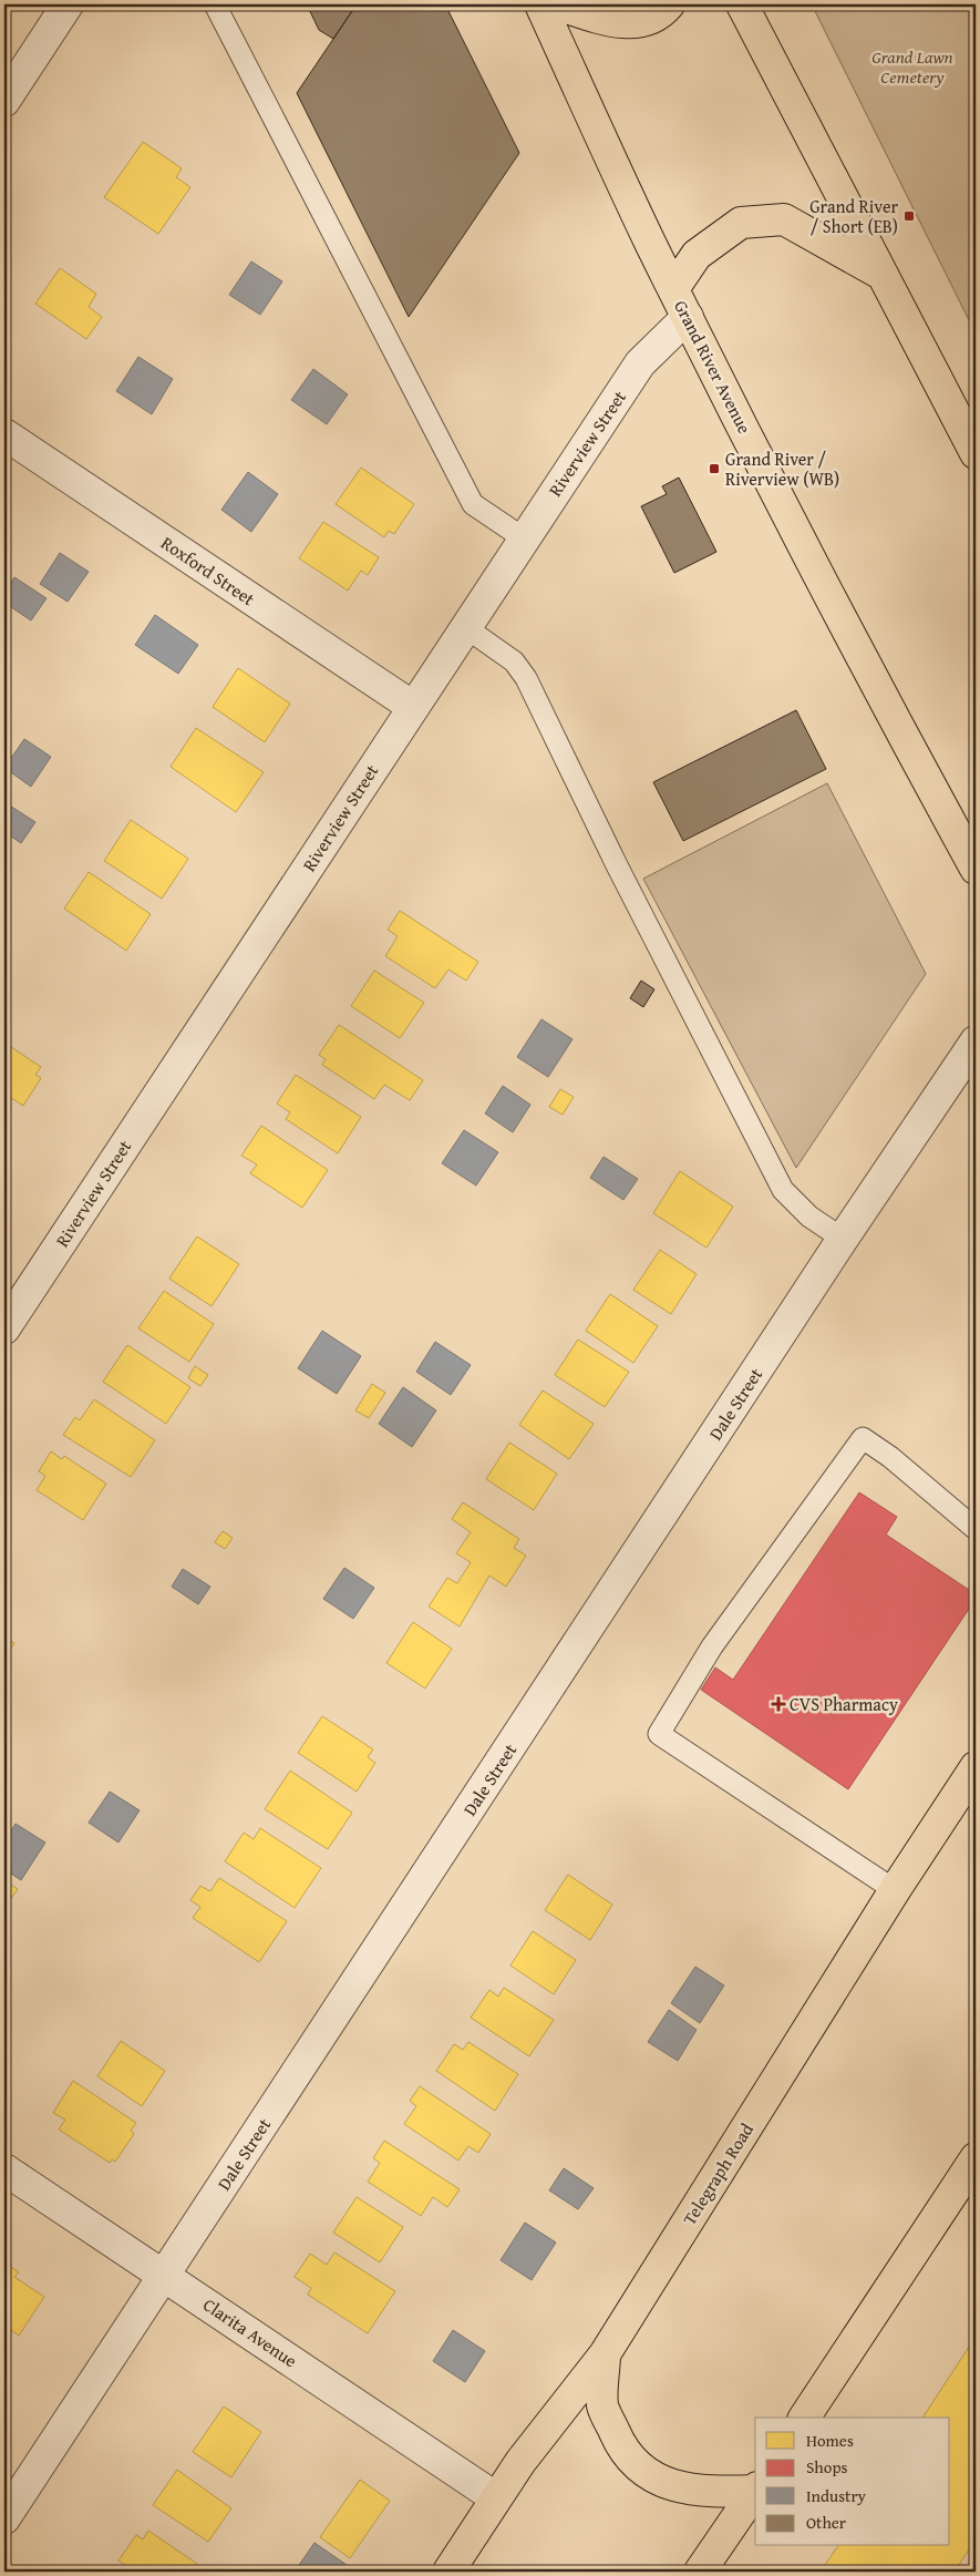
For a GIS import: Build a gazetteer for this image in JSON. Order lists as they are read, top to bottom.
{
  "streets": {
    "main road": ["Grand River Avenue", "Telegraph Road"],
    "street": [
      "Riverview Street",
      "Roxford Street",
      "Dale Street",
      "Clarita Avenue"
    ]
  },
  "crossings": [
    ["Grand River Avenue", "Riverview Street"],
    ["Riverview Street", "Roxford Street"],
    ["Dale Street", "Clarita Avenue"],
    ["Telegraph Road", "Clarita Avenue"]
  ],
  "parks": ["Grand Lawn Cemetery"],
  "places": {
    "transit": ["Grand River / Short (EB)", "Grand River / Riverview (WB)"],
    "health": ["CVS Pharmacy"]
  },
  "legend": [
    "Homes",
    "Shops",
    "Industry",
    "Other"
  ]
}
